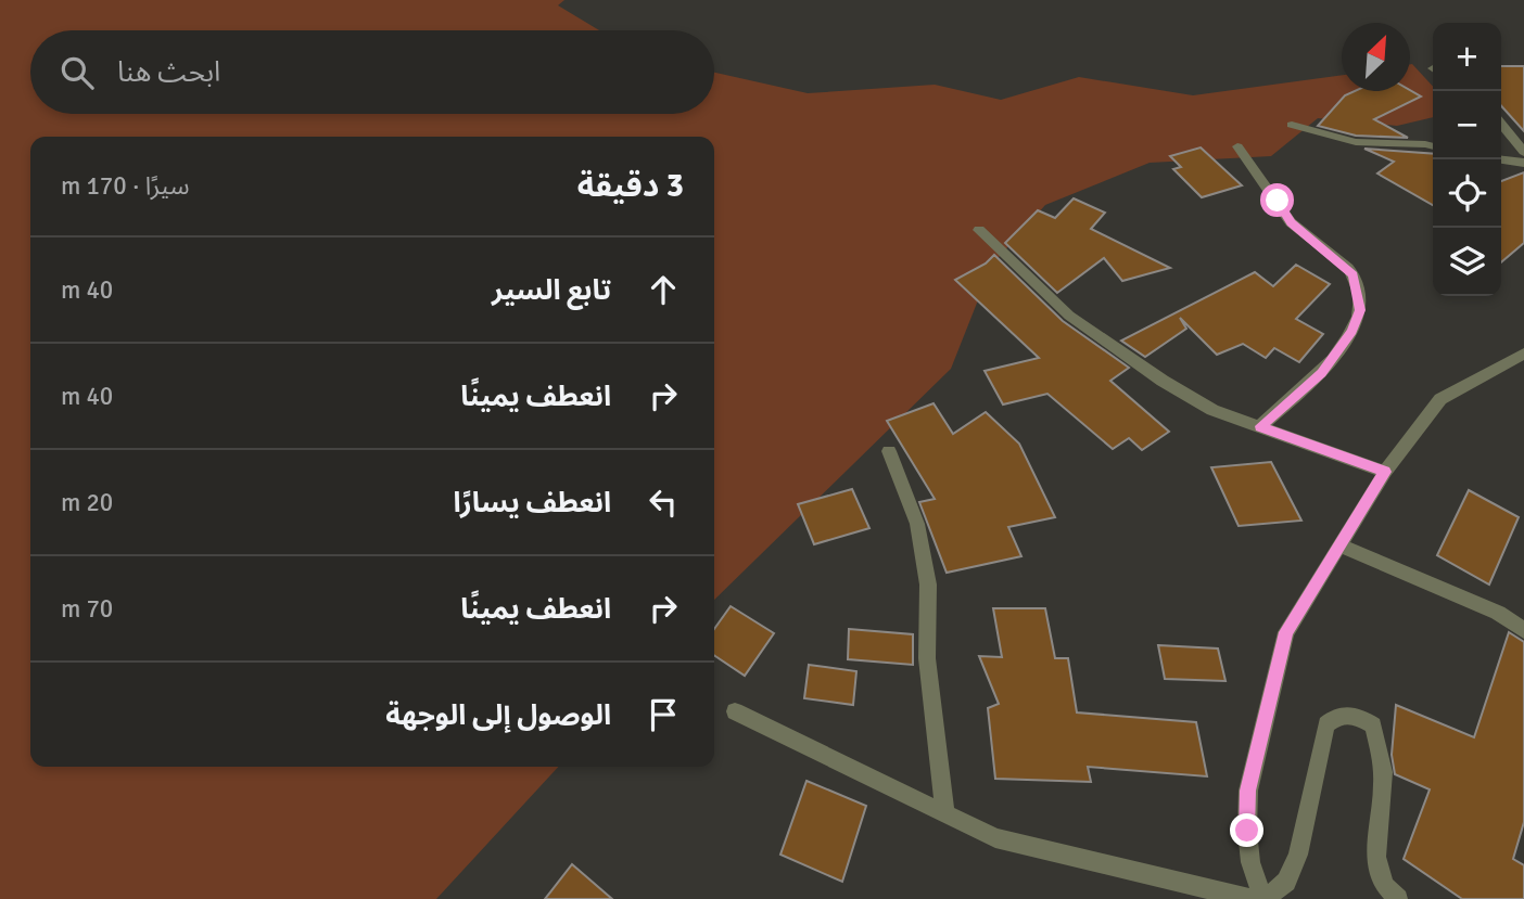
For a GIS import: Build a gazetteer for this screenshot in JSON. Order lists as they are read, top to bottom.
{
  "north": "top right",
  "page": {
    "map_buttons": ["+", "−"],
    "search": "ابحث هنا",
    "heading": ["3 دقيقة", "سيرًا · 170 m"],
    "list": [
      ["تابع السير", "40 m"],
      ["انعطف يمينًا", "40 m"],
      ["انعطف يسارًا", "20 m"],
      ["انعطف يمينًا", "70 m"],
      "الوصول إلى الوجهة"
    ]
  }
}
